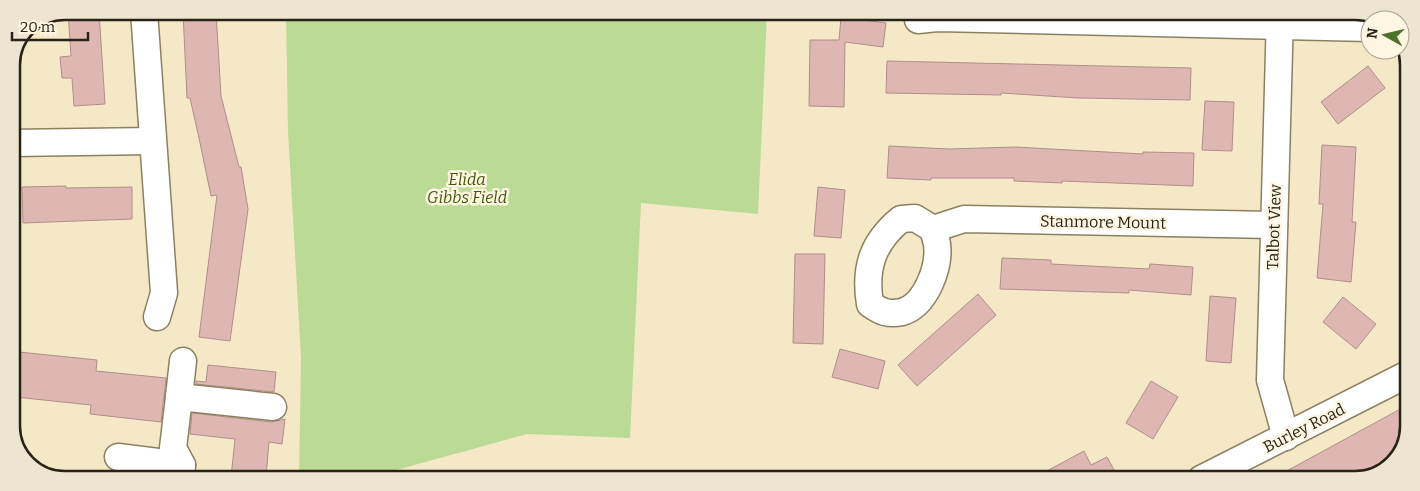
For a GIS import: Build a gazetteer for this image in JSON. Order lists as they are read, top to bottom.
{
  "streets": {
    "street": ["Stanmore Mount", "Talbot View", "Burley Road"]
  },
  "crossings": [
    ["Stanmore Mount", "Talbot View"],
    ["Talbot View", "Burley Road"]
  ],
  "parks": ["Elida Gibbs Field"],
  "scale_bar": "20 m",
  "north": "left"
}
